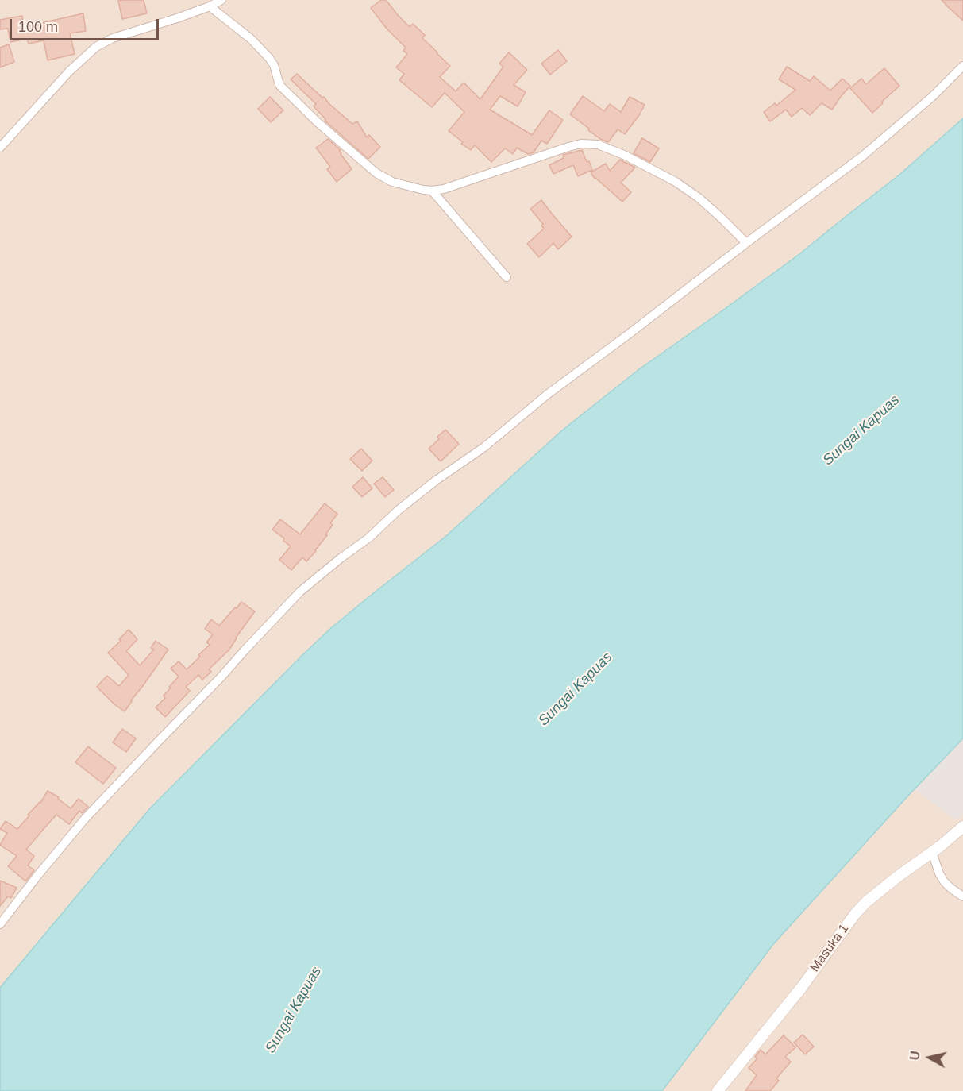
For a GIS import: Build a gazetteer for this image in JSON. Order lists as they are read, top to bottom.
{
  "streets": {
    "street": ["Masuka 1"]
  },
  "water": ["Sungai Kapuas"],
  "scale_bar": "100 m",
  "north": "left"
}
